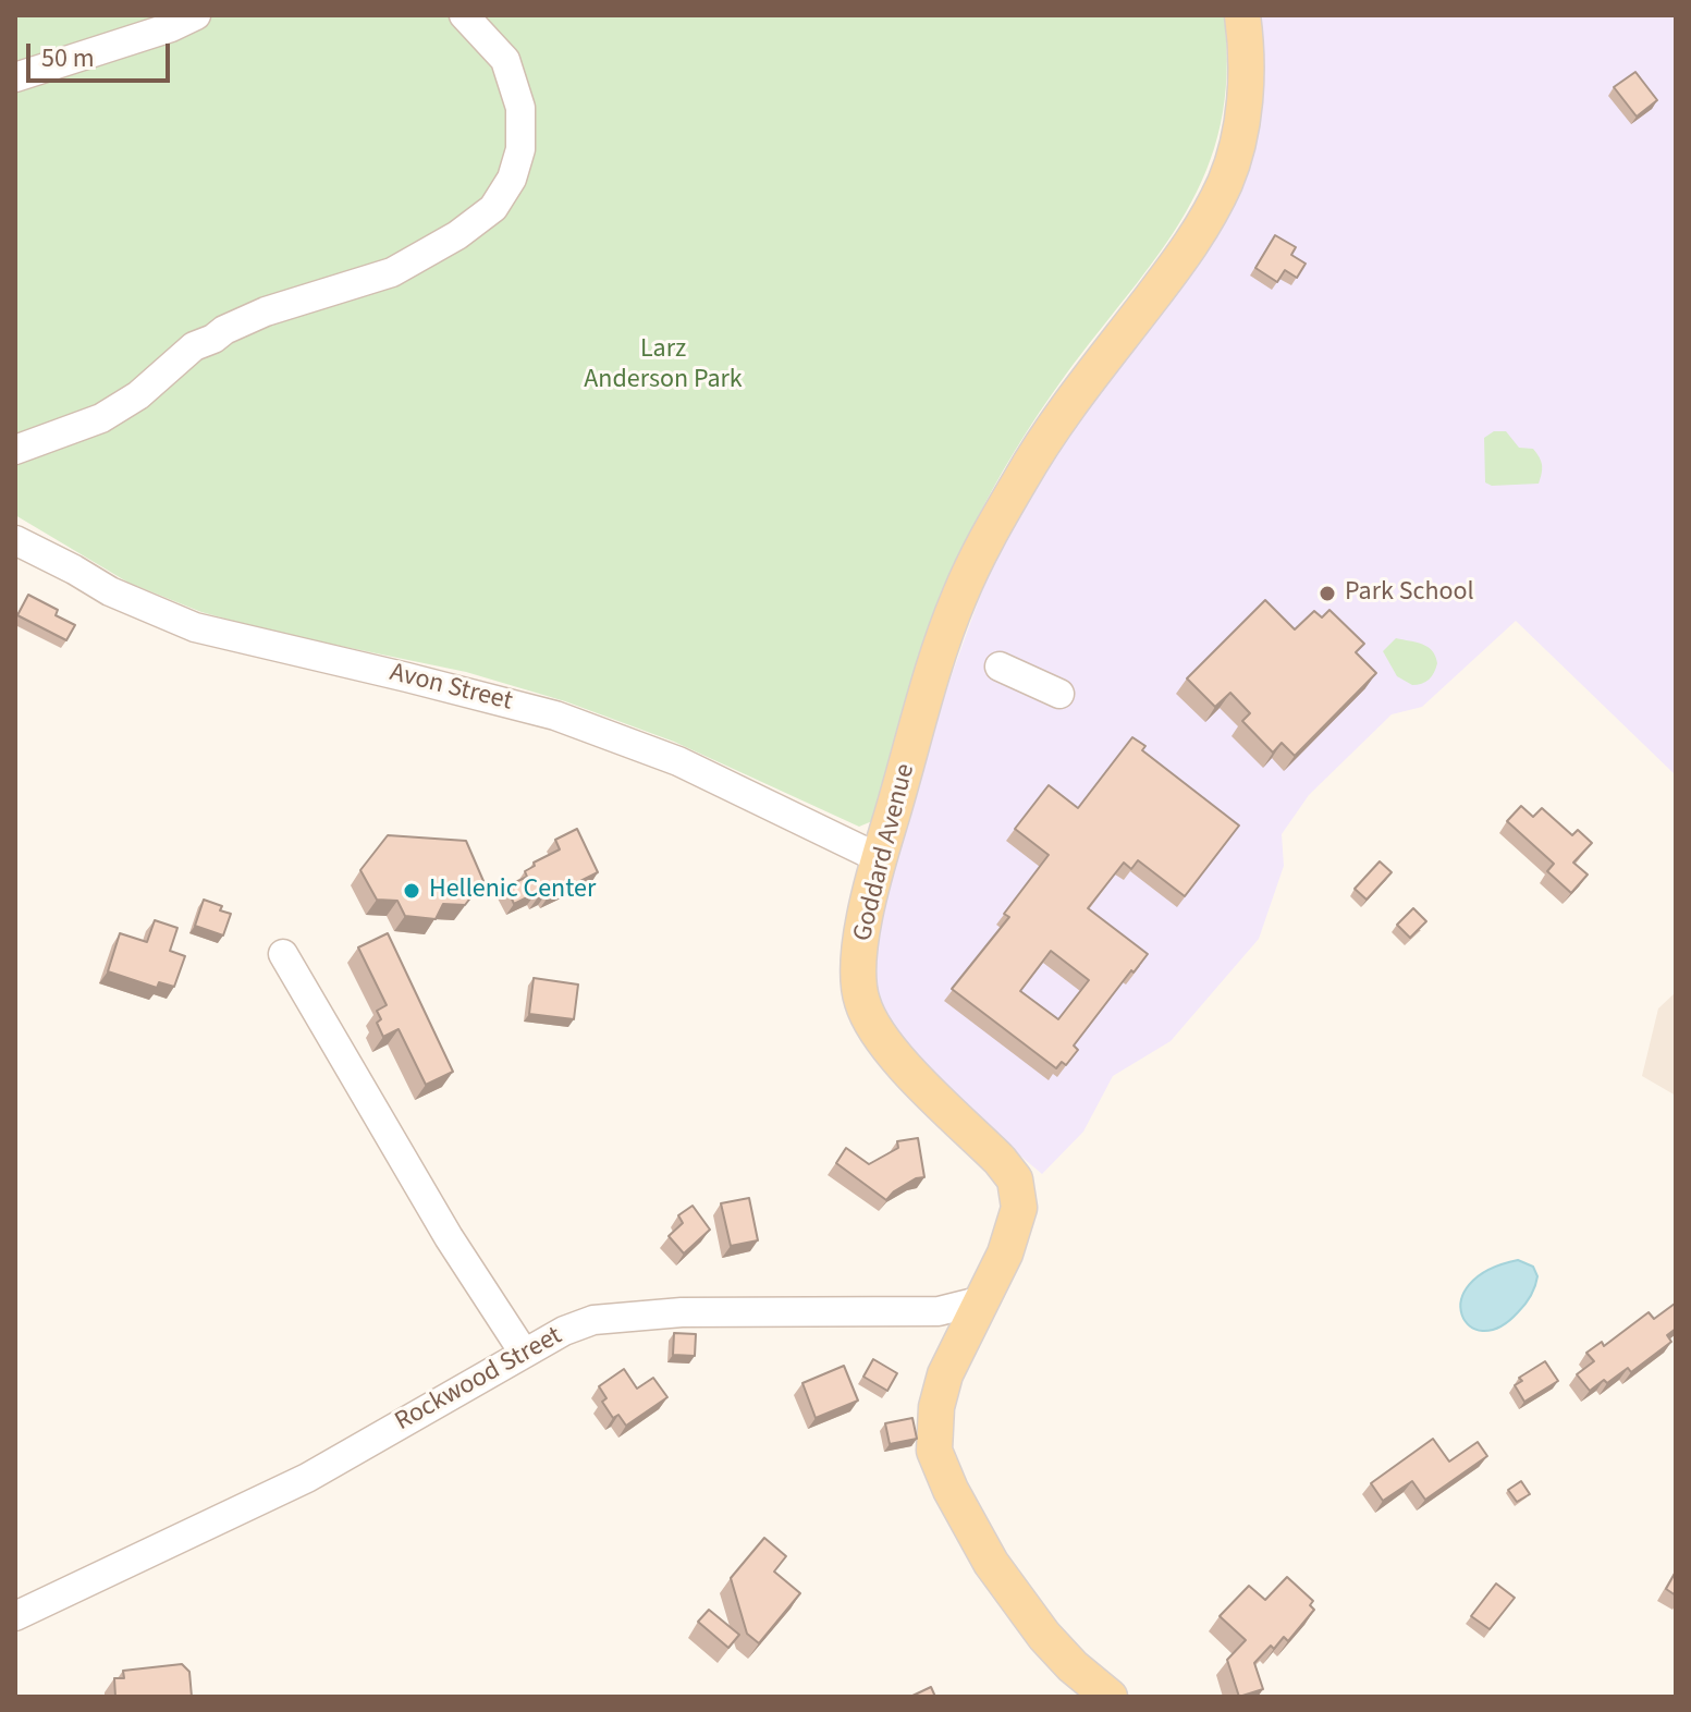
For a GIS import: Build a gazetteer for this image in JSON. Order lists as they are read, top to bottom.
{
  "streets": {
    "main road": ["Goddard Avenue"],
    "street": ["Avon Street", "Rockwood Street"]
  },
  "crossings": [
    ["Avon Street", "Goddard Avenue"],
    ["Goddard Avenue", "Rockwood Street"]
  ],
  "parks": ["Larz Anderson Park"],
  "places": ["Park School", "Hellenic Center"],
  "scale_bar": "50 m"
}
